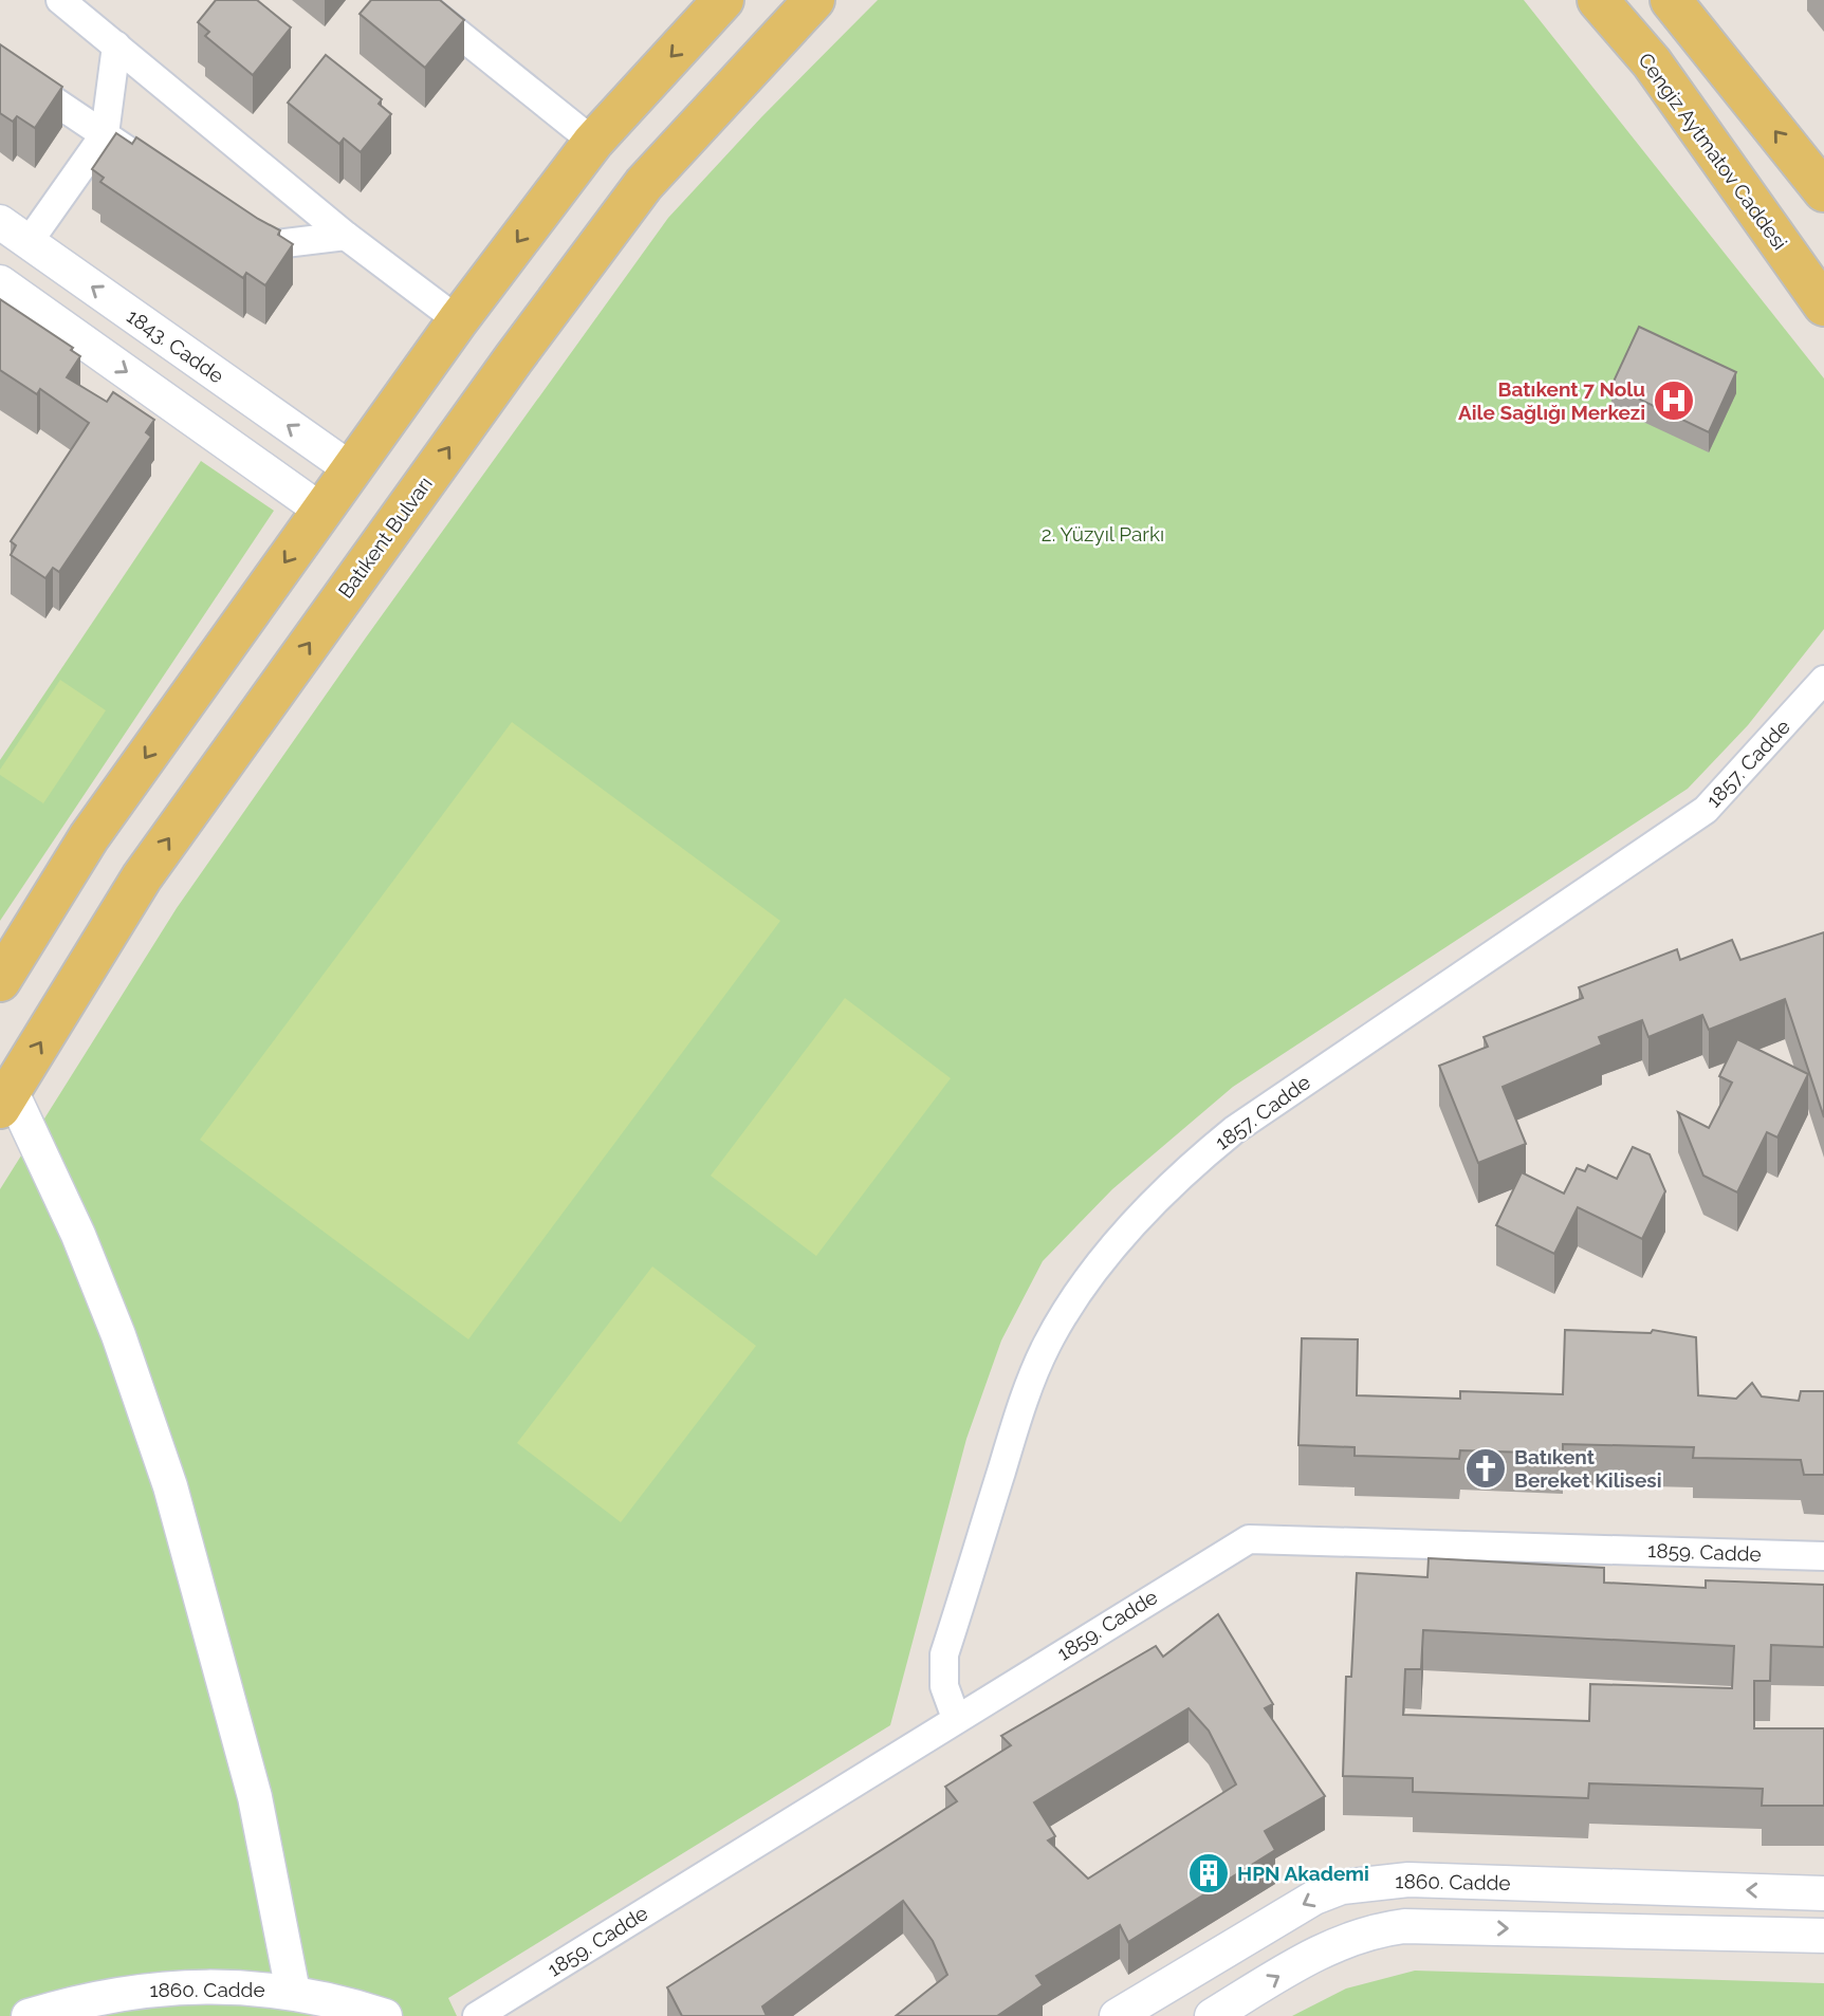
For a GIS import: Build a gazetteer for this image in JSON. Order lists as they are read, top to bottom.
{
  "streets": {
    "main road": ["Cengiz Aytmatov Caddesi", "Batıkent Bulvarı"],
    "street": [
      "1843. Cadde",
      "1857. Cadde",
      "1859. Cadde",
      "1860. Cadde"
    ]
  },
  "crossings": [
    ["1857. Cadde", "1859. Cadde"]
  ],
  "parks": ["2. Yüzyıl Parkı"],
  "places": {
    "hospital": ["Batıkent 7 Nolu Aile Sağlığı Merkezi"],
    "church": ["Batıkent Bereket Kilisesi"],
    "building": ["HPN Akademi"]
  }
}
